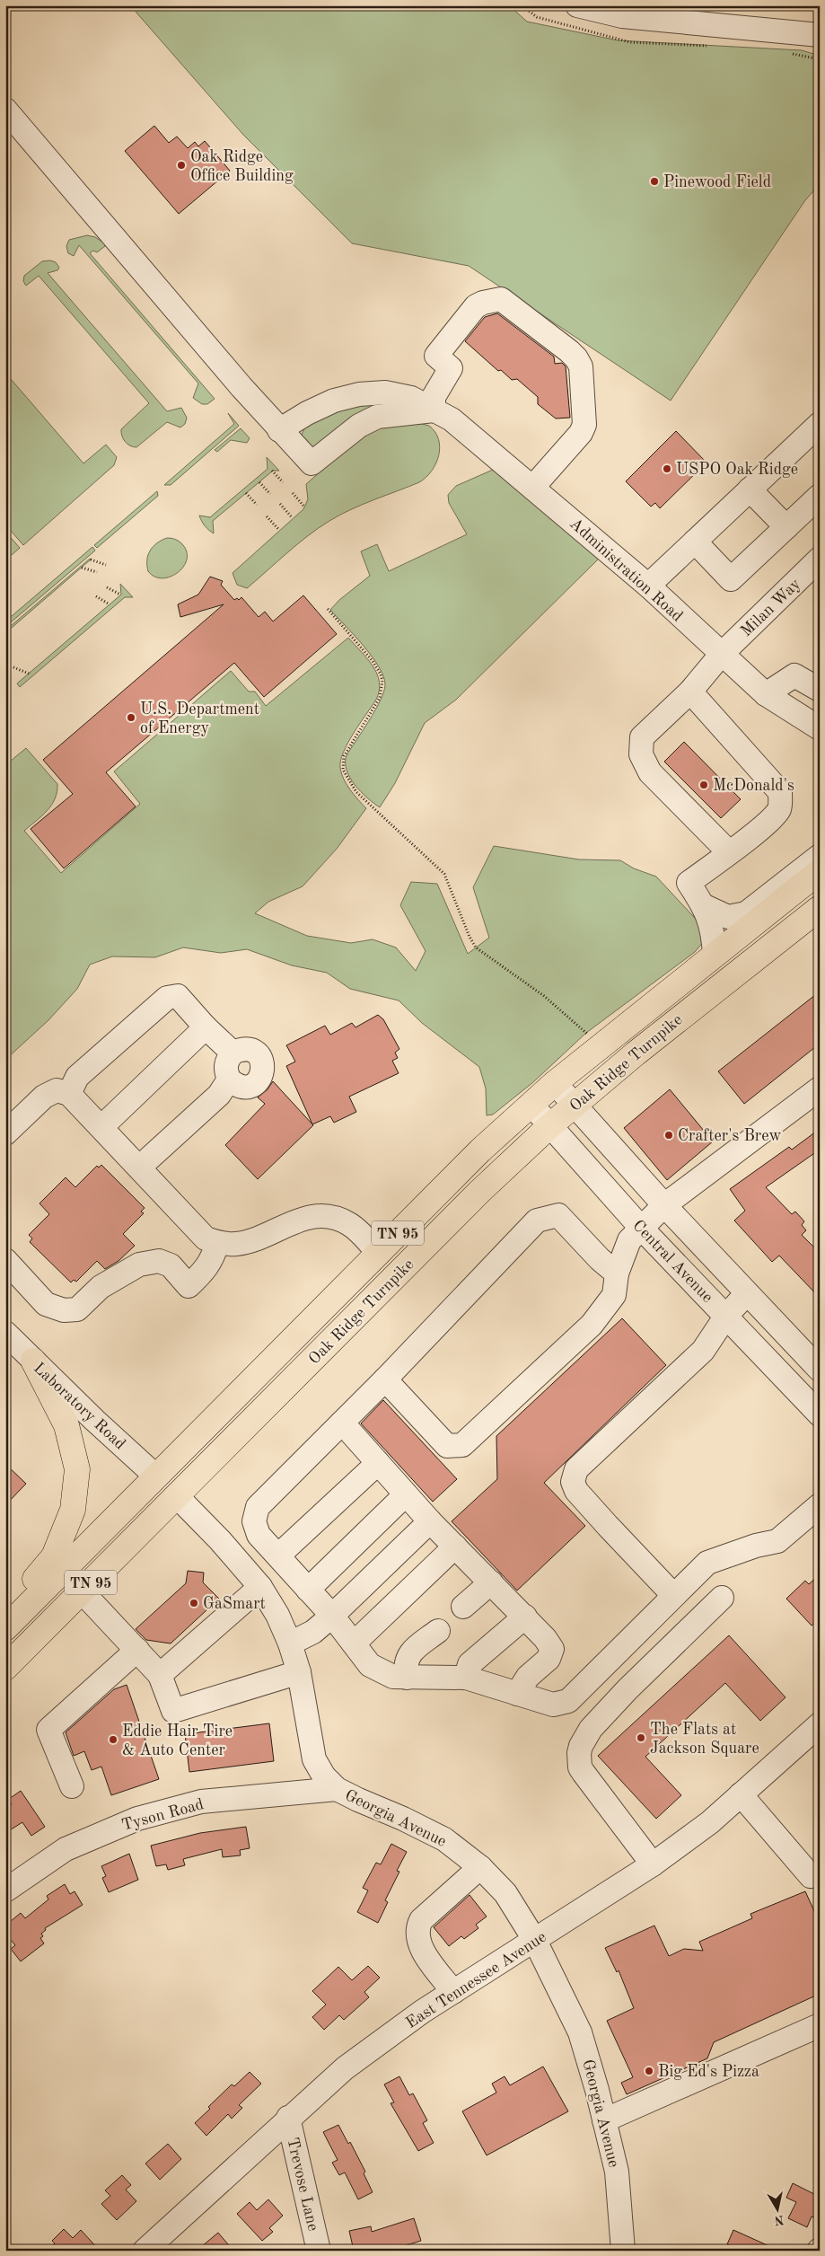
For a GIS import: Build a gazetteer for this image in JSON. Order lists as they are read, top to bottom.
{
  "streets": {
    "highway": ["Oak Ridge Turnpike", "TN 95"],
    "street": [
      "Administration Road",
      "Milan Way",
      "Central Avenue",
      "Laboratory Road",
      "Tyson Road",
      "Georgia Avenue",
      "East Tennessee Avenue",
      "Trevose Lane"
    ]
  },
  "crossings": [
    ["Administration Road", "Milan Way"],
    ["Oak Ridge Turnpike", "Central Avenue"],
    ["Oak Ridge Turnpike", "Laboratory Road"],
    ["Oak Ridge Turnpike", "Georgia Avenue"],
    ["Tyson Road", "Georgia Avenue"],
    ["Georgia Avenue", "East Tennessee Avenue"],
    ["East Tennessee Avenue", "Trevose Lane"]
  ],
  "places": [
    "Oak Ridge Office Building",
    "Pinewood Field",
    "USPO Oak Ridge",
    "U.S. Department of Energy",
    "McDonald's",
    "Crafter's Brew",
    "GaSmart",
    "The Flats at Jackson Square",
    "Eddie Hair Tire & Auto Center",
    "Big Ed's Pizza"
  ],
  "north": "bottom"
}
